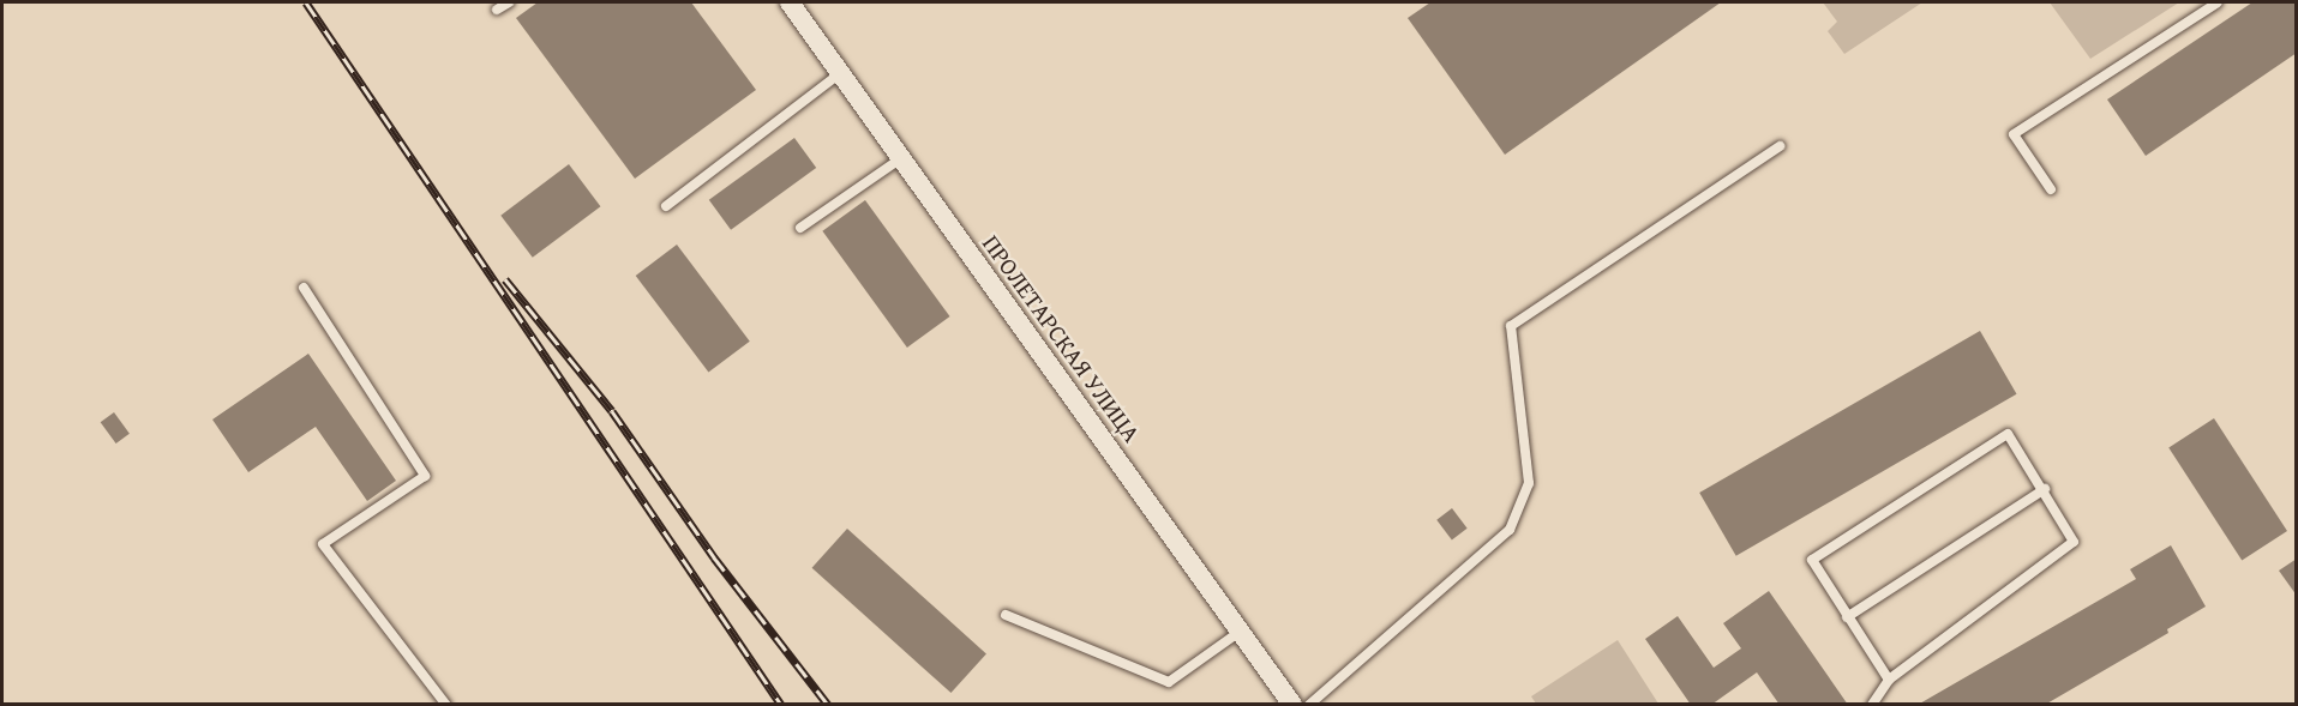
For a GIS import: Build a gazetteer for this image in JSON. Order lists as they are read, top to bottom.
{
  "streets": {
    "street": ["ПРОЛЕТАРСКАЯ УЛИЦА"]
  }
}
